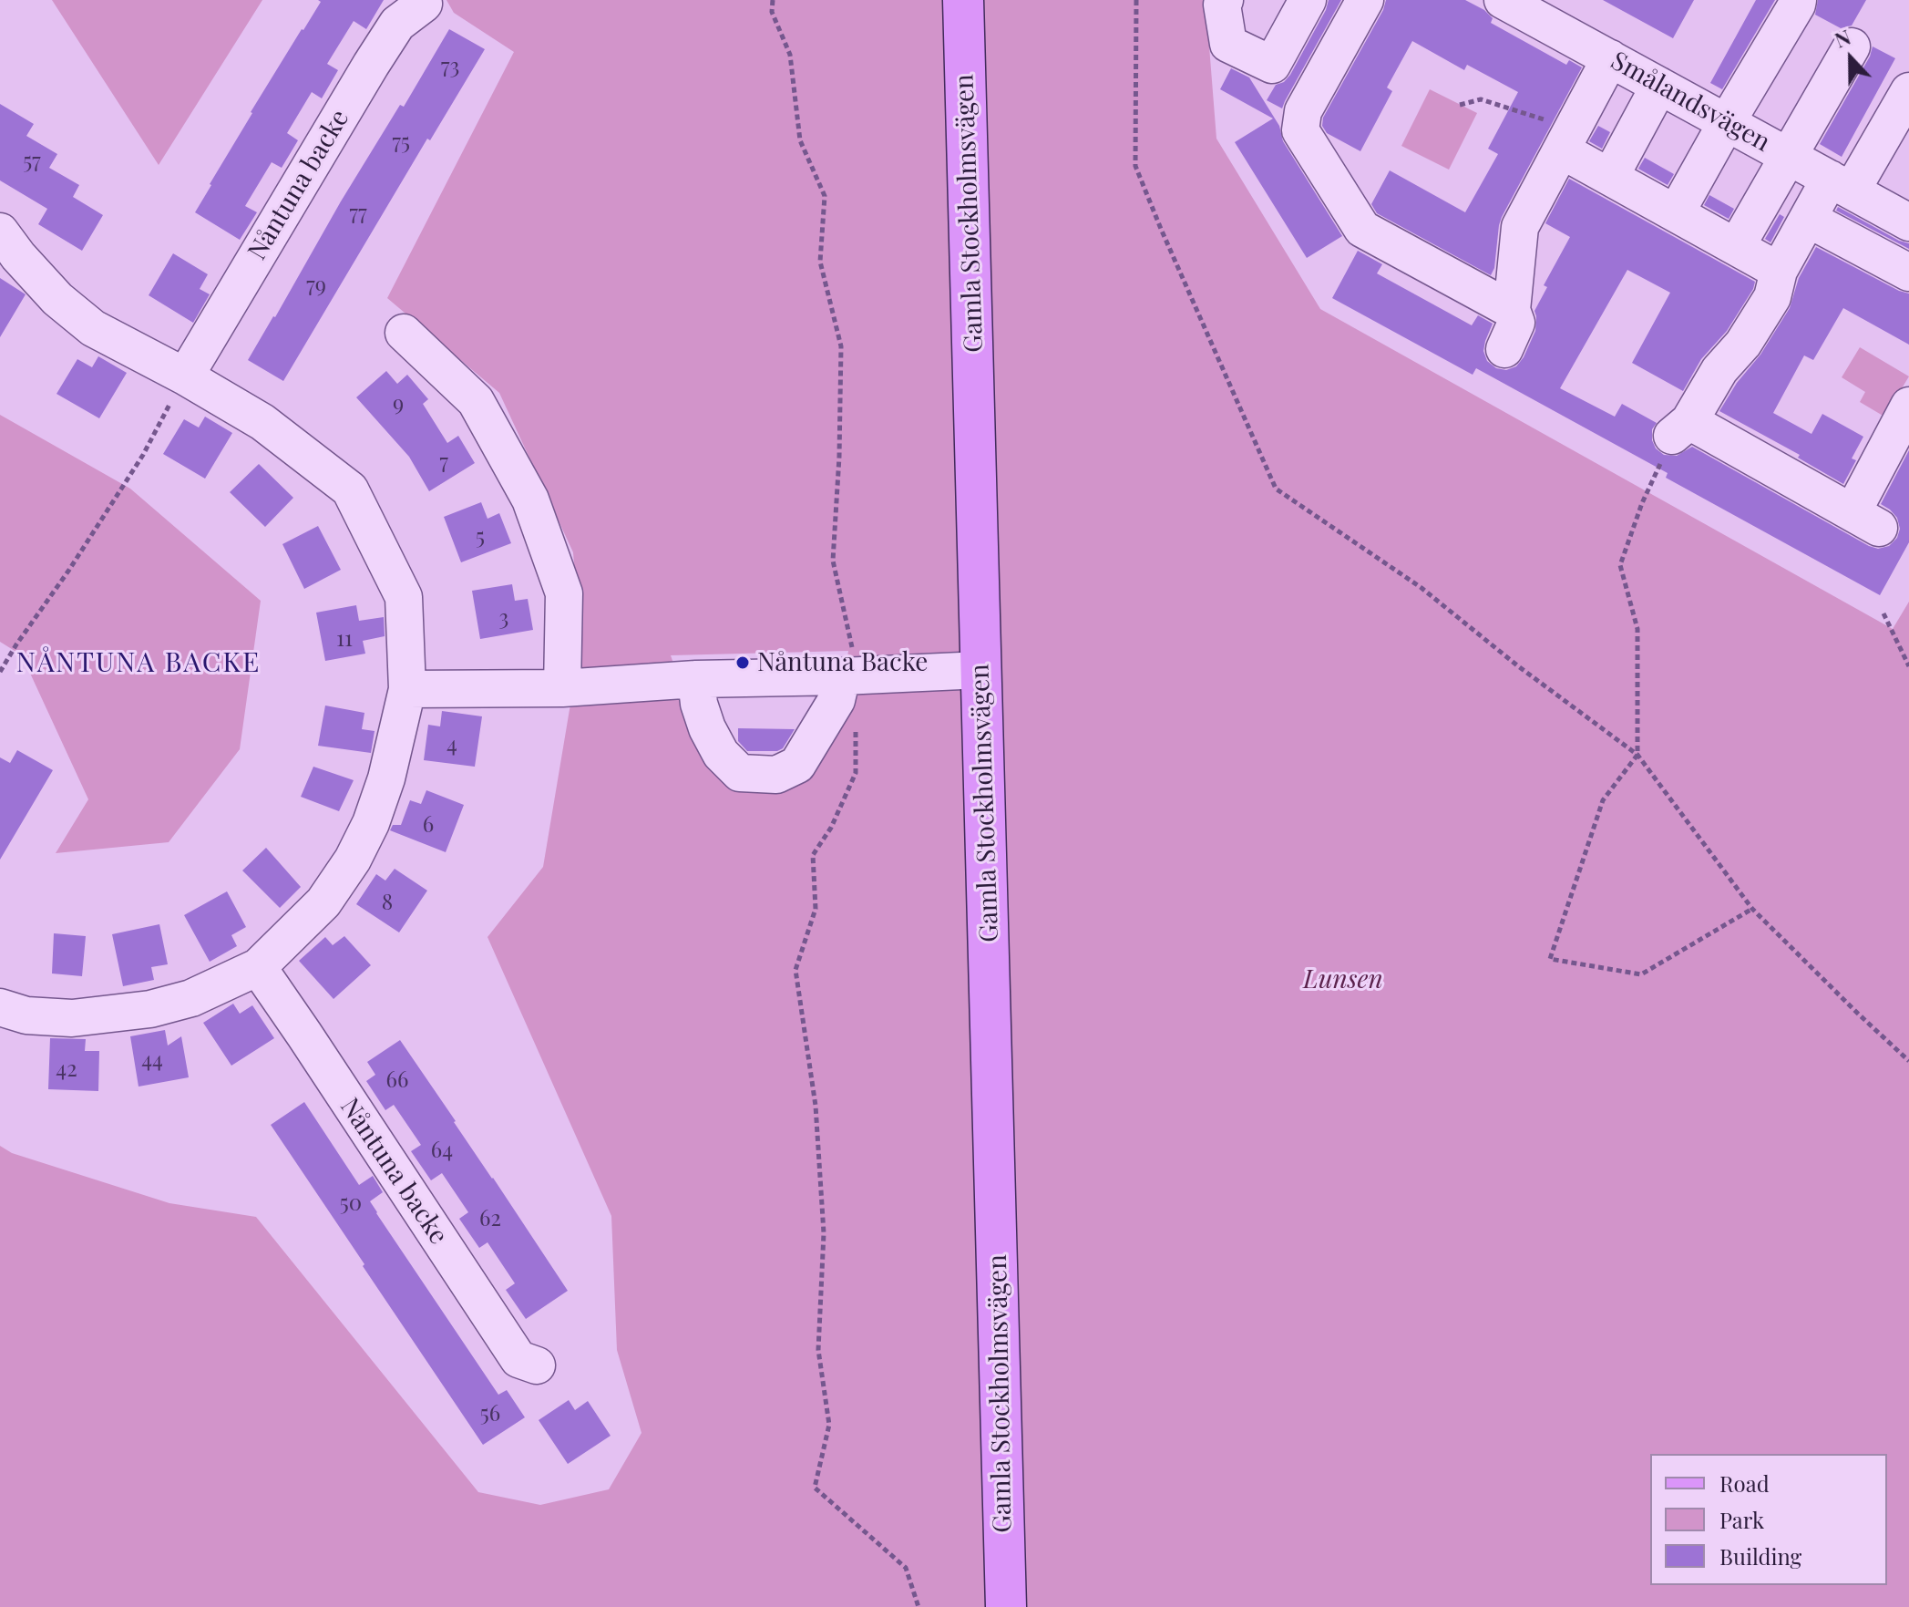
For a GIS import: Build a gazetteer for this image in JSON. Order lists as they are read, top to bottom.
{
  "streets": {
    "main road": ["Gamla Stockholmsvägen"],
    "street": ["Smålandsvägen", "Nåntuna backe"]
  },
  "districts": ["NÅNTUNA BACKE"],
  "parks": ["Lunsen"],
  "places": ["Nåntuna Backe"],
  "house_numbers": [
    "73",
    "75",
    "57",
    "77",
    "79",
    "9",
    "7",
    "5",
    "3",
    "11",
    "4",
    "6",
    "8",
    "44",
    "42",
    "66",
    "64",
    "50",
    "62",
    "56"
  ],
  "legend": ["Road", "Park", "Building"],
  "north": "top"
}
